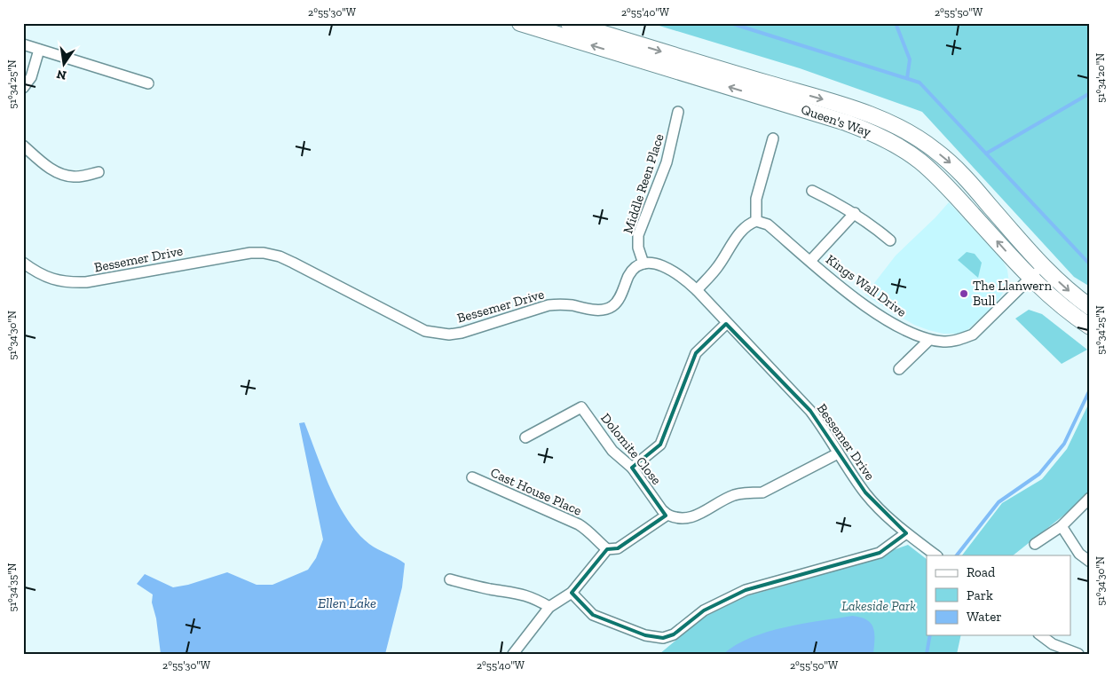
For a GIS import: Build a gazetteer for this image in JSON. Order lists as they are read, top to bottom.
{
  "streets": {
    "main road": ["Queen's Way"],
    "street": [
      "Middle Reen Place",
      "Bessemer Drive",
      "Kings Wall Drive",
      "Dolomite Close",
      "Cast House Place"
    ]
  },
  "crossings": [
    ["Queen's Way", "Kings Wall Drive"],
    ["Middle Reen Place", "Bessemer Drive"]
  ],
  "water": ["Ellen Lake"],
  "parks": ["Lakeside Park"],
  "places": ["The Llanwern Bull"],
  "legend": ["Road", "Park", "Water"],
  "north": "bottom",
  "coordinates": [
    "2°55'30\"W",
    "2°55'40\"W",
    "2°55'50\"W",
    "51°34'20\"N",
    "51°34'25\"N",
    "51°34'30\"N",
    "51°34'35\"N"
  ]
}
